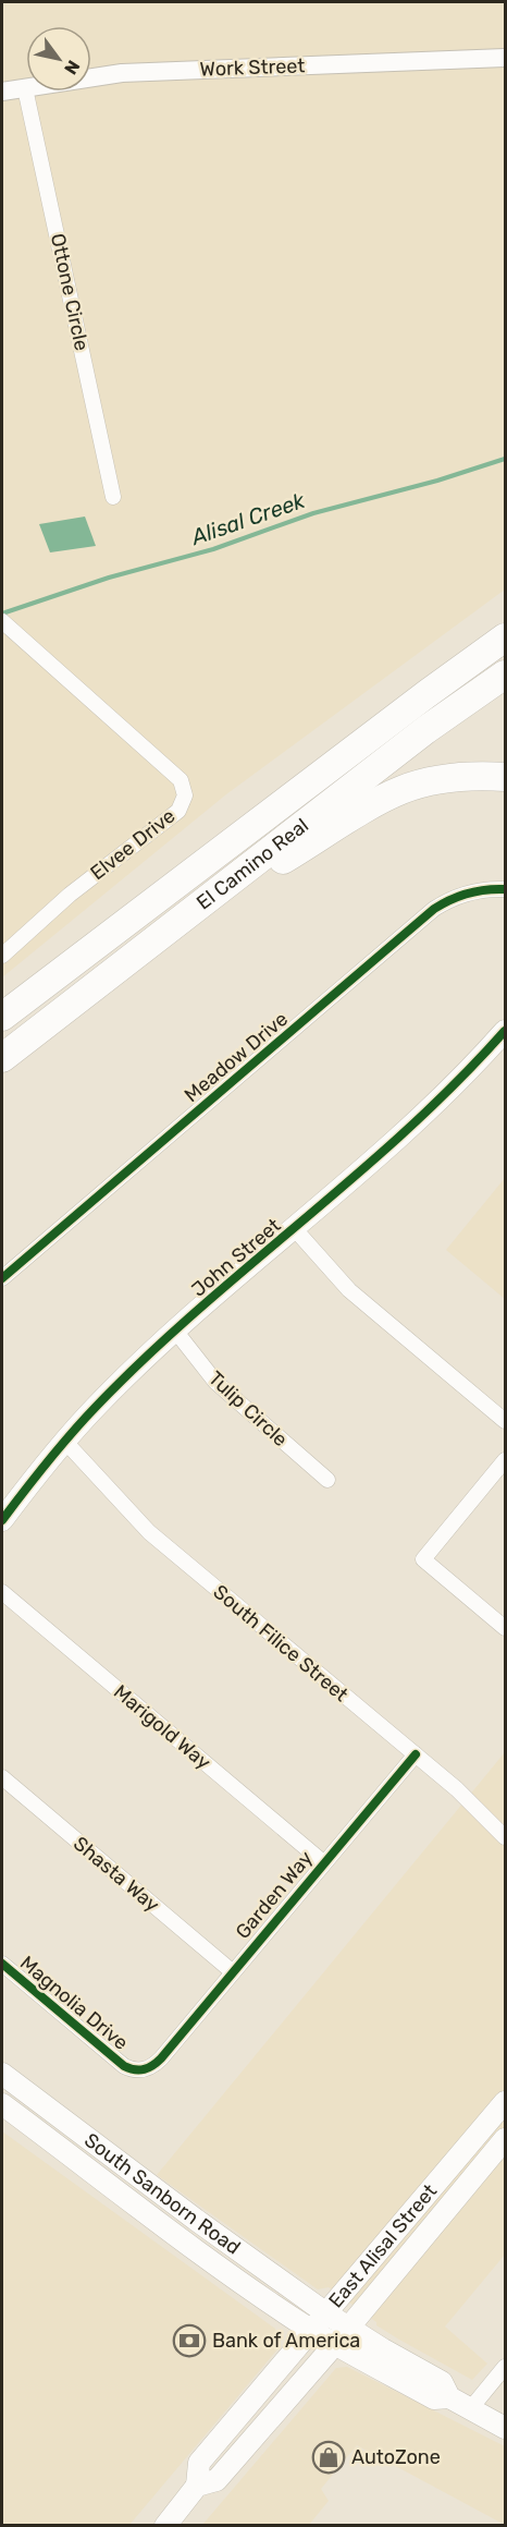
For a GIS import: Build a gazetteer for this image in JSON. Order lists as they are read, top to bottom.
{
  "streets": {
    "highway": ["El Camino Real"],
    "main road": ["John Street", "South Sanborn Road", "East Alisal Street"],
    "street": [
      "Work Street",
      "Ottone Circle",
      "Elvee Drive",
      "Meadow Drive",
      "Tulip Circle",
      "South Filice Street",
      "Marigold Way",
      "Shasta Way",
      "Garden Way",
      "Magnolia Drive"
    ]
  },
  "crossings": [
    ["Work Street", "Ottone Circle"],
    ["John Street", "Tulip Circle"],
    ["John Street", "South Filice Street"],
    ["South Filice Street", "Garden Way"],
    ["Marigold Way", "Garden Way"],
    ["Shasta Way", "Garden Way"],
    ["Garden Way", "Magnolia Drive"],
    ["South Sanborn Road", "East Alisal Street"]
  ],
  "water": ["Alisal Creek"],
  "places": {
    "bank": ["Bank of America"],
    "shop": ["AutoZone"]
  },
  "north": "bottom right"
}
